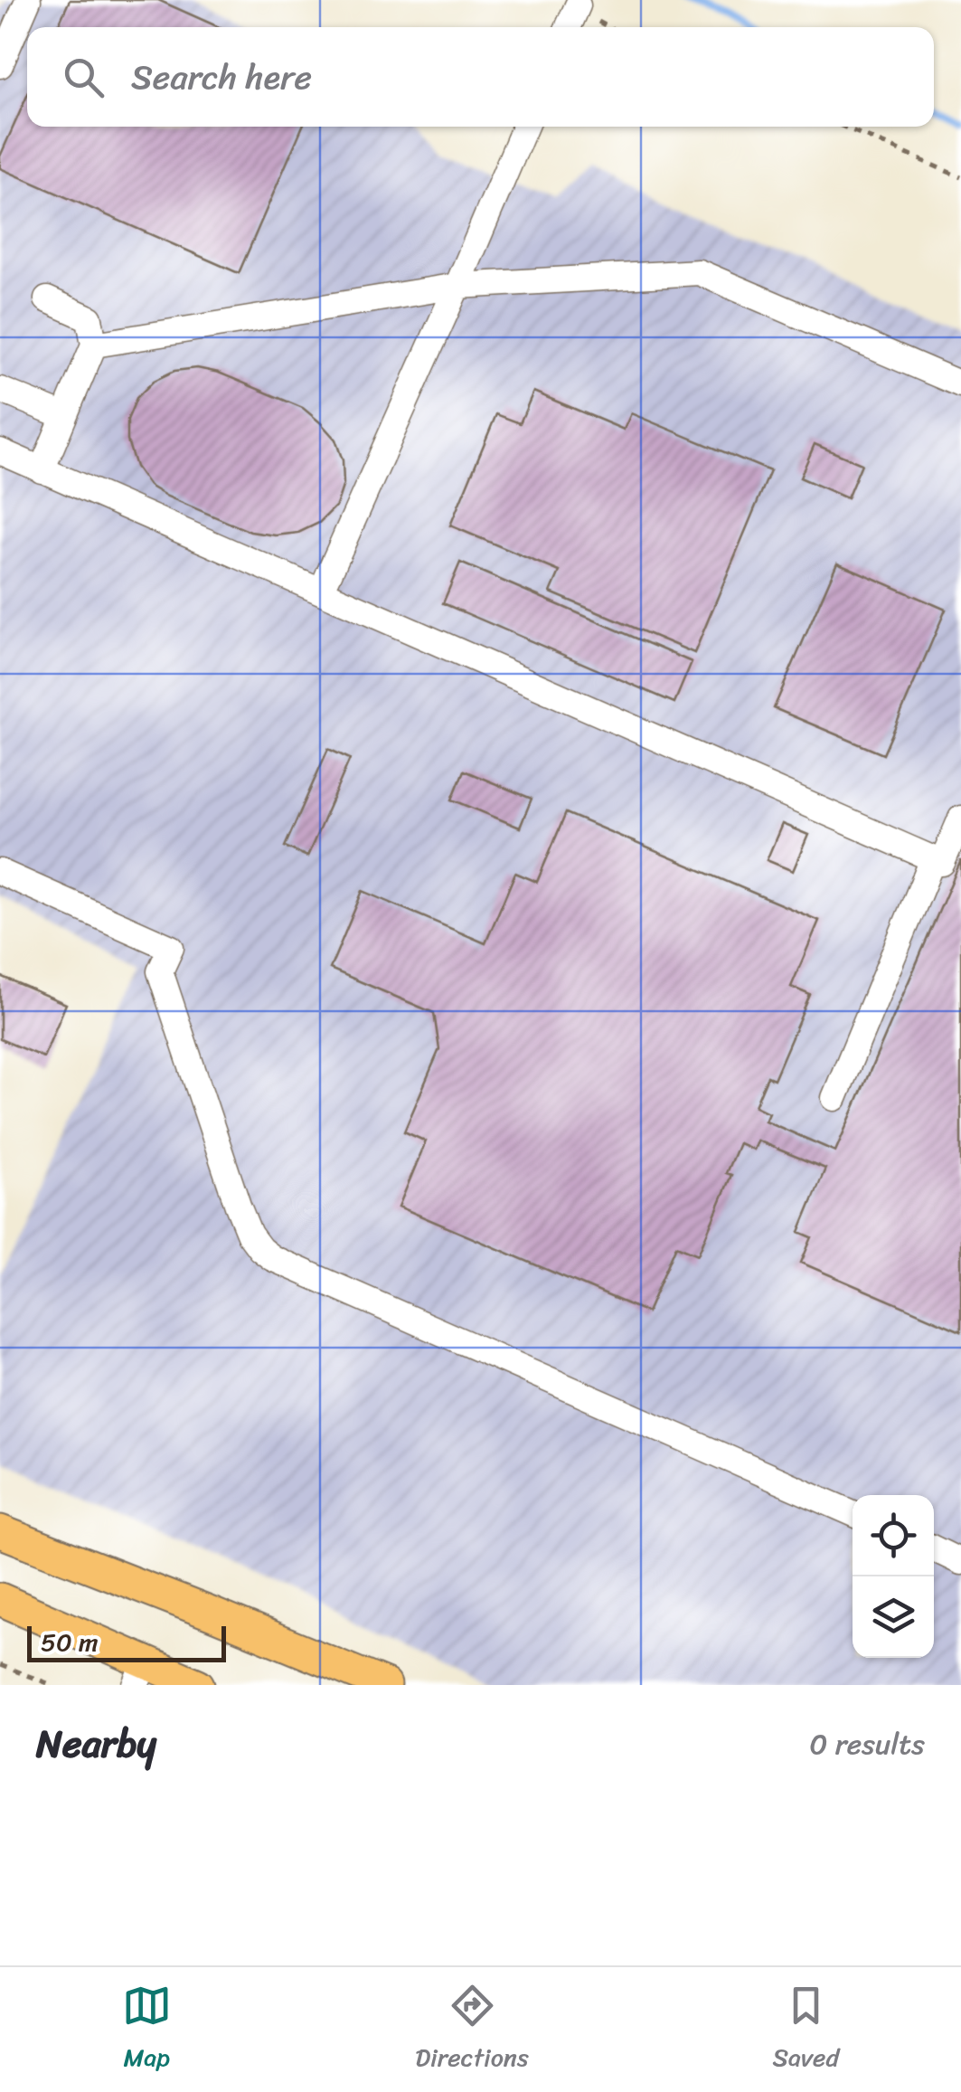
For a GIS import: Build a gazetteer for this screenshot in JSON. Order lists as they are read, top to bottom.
{
  "scale_bar": "50 m",
  "page": {
    "search": "Search here",
    "scale": "50 m",
    "heading": ["Nearby", "0 results"],
    "nav": ["Map", "Directions", "Saved"]
  }
}
